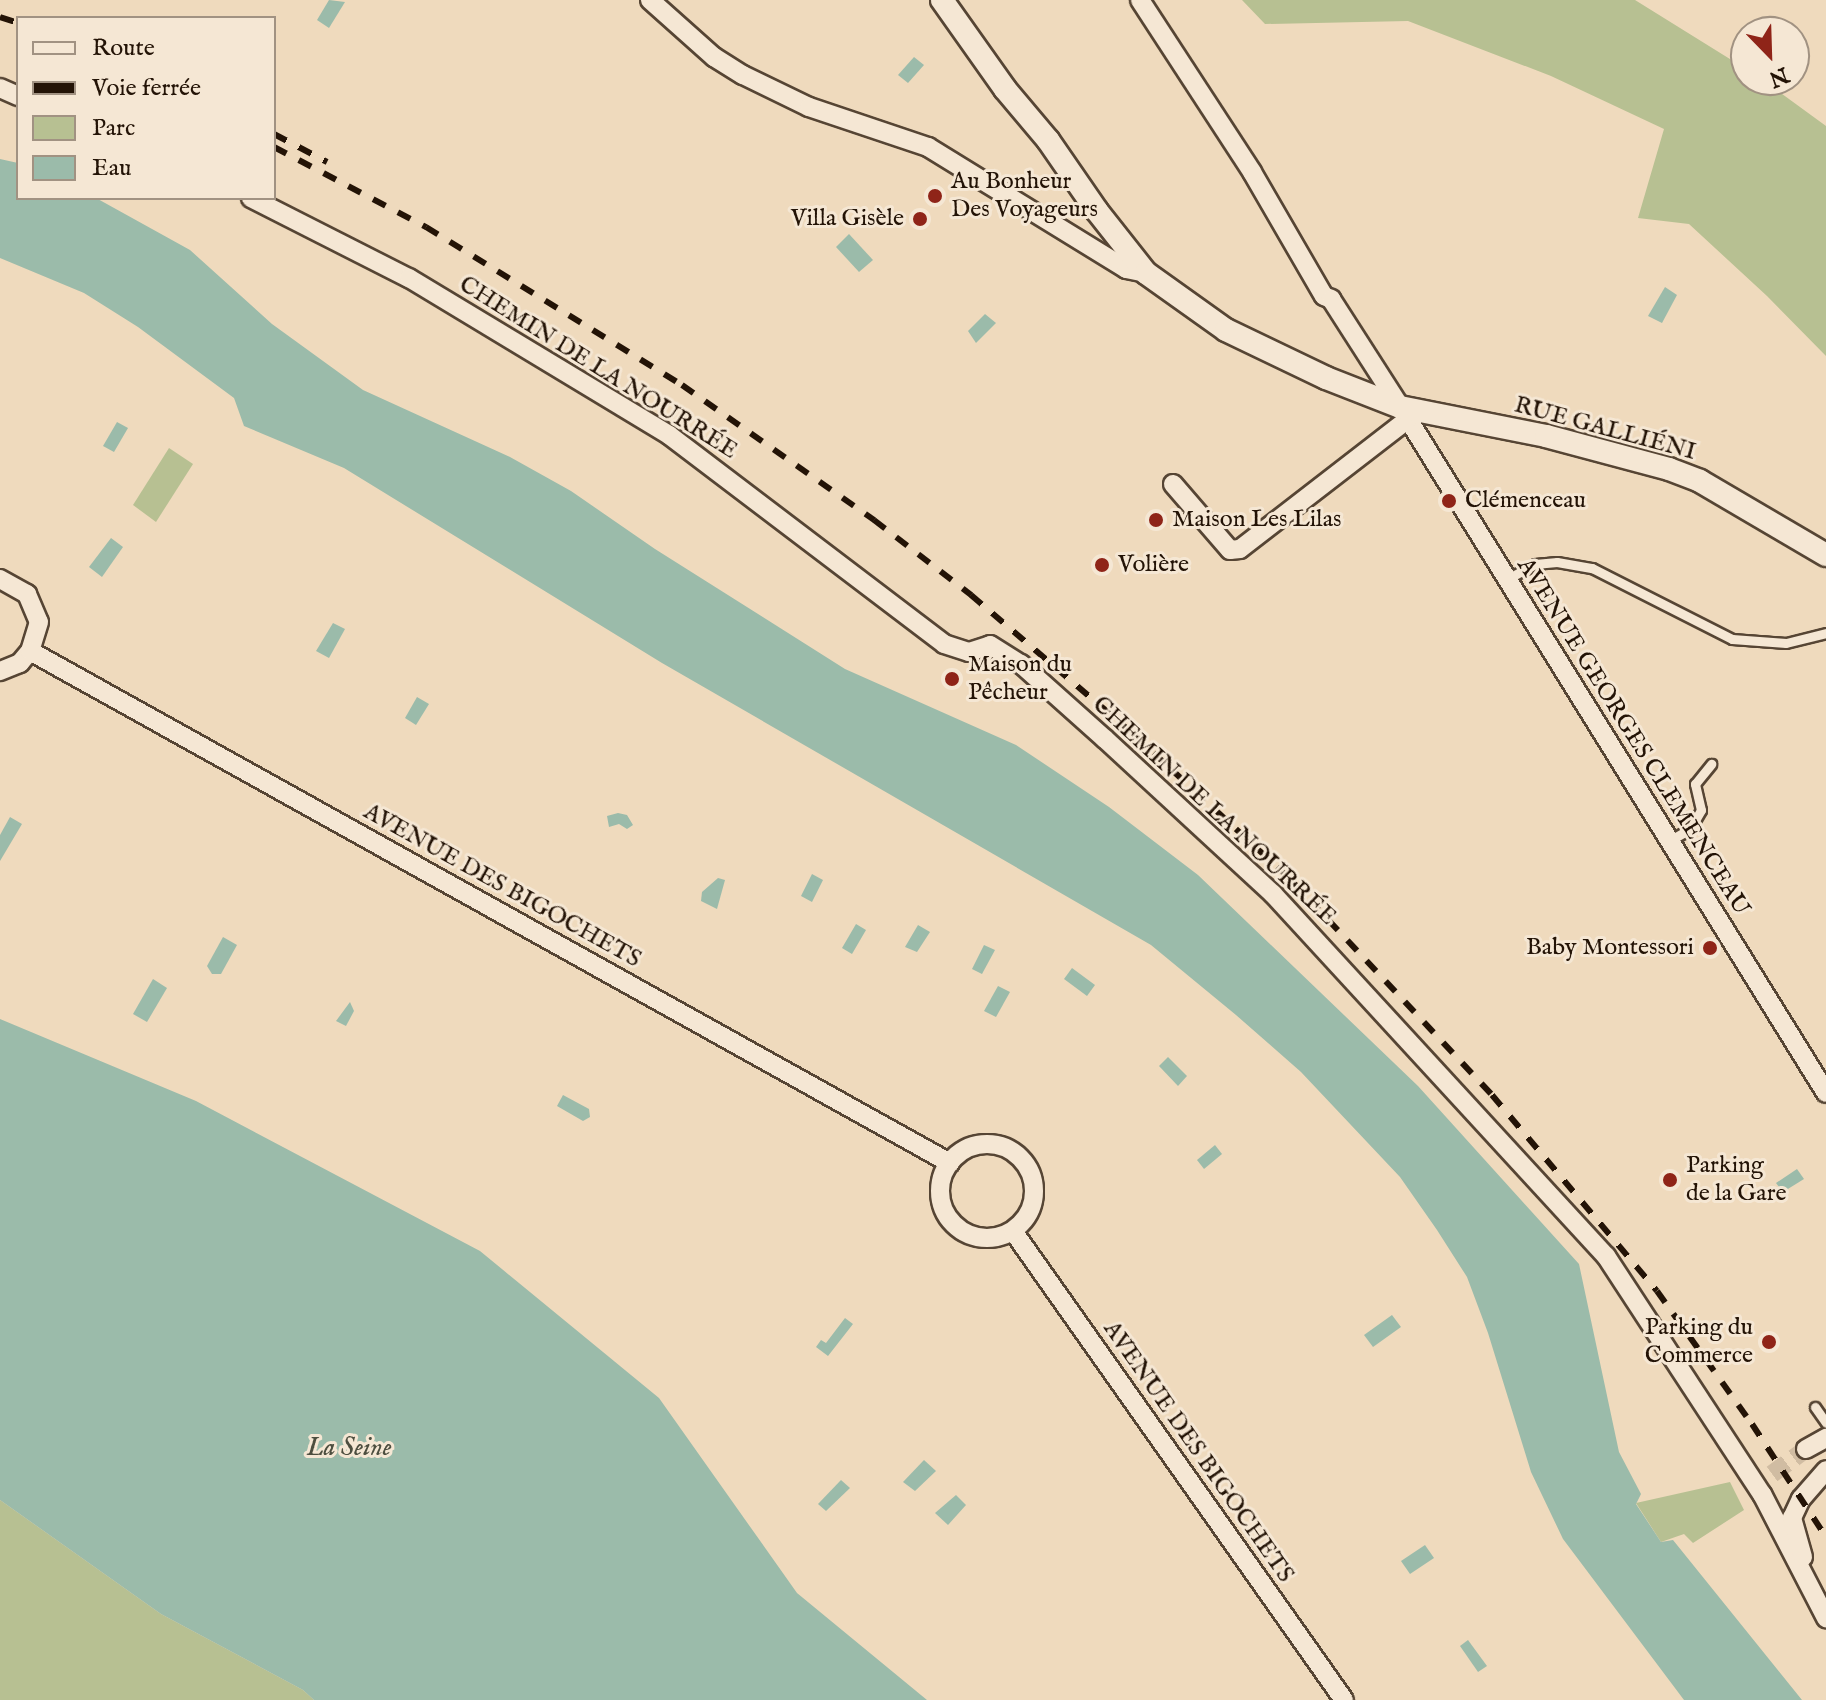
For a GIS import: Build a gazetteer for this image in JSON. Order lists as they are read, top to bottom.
{
  "streets": {
    "street": [
      "CHEMIN DE LA NOURRÉE",
      "RUE GALLIÉNI",
      "AVENUE GEORGES CLEMENCEAU",
      "AVENUE DES BIGOCHETS"
    ]
  },
  "crossings": [
    ["RUE GALLIÉNI", "AVENUE GEORGES CLEMENCEAU"]
  ],
  "water": ["La Seine"],
  "places": [
    "Au Bonheur Des Voyageurs",
    "Villa Gisèle",
    "Clémenceau",
    "Maison Les Lilas",
    "Volière",
    "Maison du Pêcheur",
    "Baby Montessori",
    "Parking de la Gare",
    "Parking du Commerce"
  ],
  "legend": [
    "Route",
    "Voie ferrée",
    "Parc",
    "Eau"
  ],
  "north": "bottom right"
}
